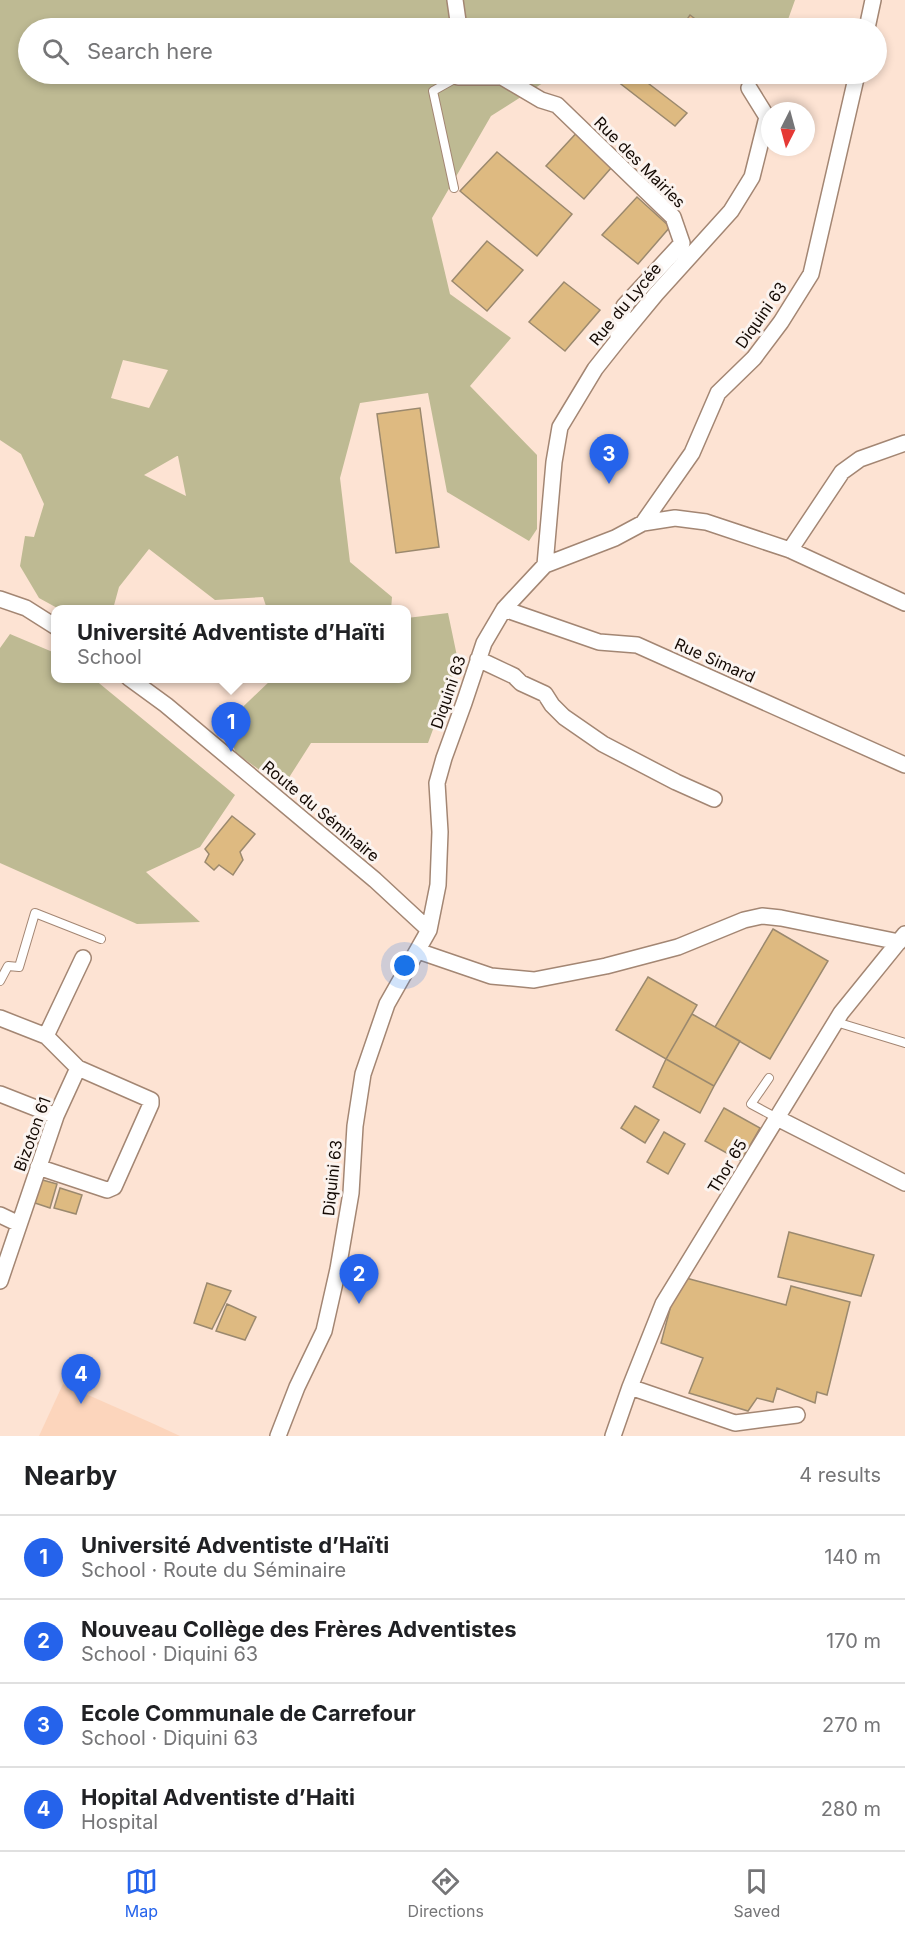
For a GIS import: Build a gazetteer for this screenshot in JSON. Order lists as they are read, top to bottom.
{
  "streets": {
    "street": [
      "Rue des Mairies",
      "Rue du Lycée",
      "Diquini 63",
      "Rue Simard",
      "Route du Séminaire",
      "Bizoton 61",
      "Thor 65"
    ]
  },
  "crossings": [
    ["Rue des Mairies", "Rue du Lycée"],
    ["Rue du Lycée", "Diquini 63"],
    ["Diquini 63", "Rue Simard"],
    ["Diquini 63", "Route du Séminaire"]
  ],
  "north": "bottom",
  "page": {
    "search": "Search here",
    "pins": [
      "3",
      "1",
      "2",
      "4"
    ],
    "popup": ["Université Adventiste d’Haïti", "School"],
    "heading": ["Nearby", "4 results"],
    "list": [
      {
        "mark": "1",
        "name": "Université Adventiste d’Haïti",
        "note": "School · Route du Séminaire",
        "value": "140 m"
      },
      {
        "mark": "2",
        "name": "Nouveau Collège des Frères Adventistes",
        "note": "School · Diquini 63",
        "value": "170 m"
      },
      {
        "mark": "3",
        "name": "Ecole Communale de Carrefour",
        "note": "School · Diquini 63",
        "value": "270 m"
      },
      {
        "mark": "4",
        "name": "Hopital Adventiste d’Haiti",
        "note": "Hospital",
        "value": "280 m"
      }
    ],
    "nav": ["Map", "Directions", "Saved"]
  }
}
